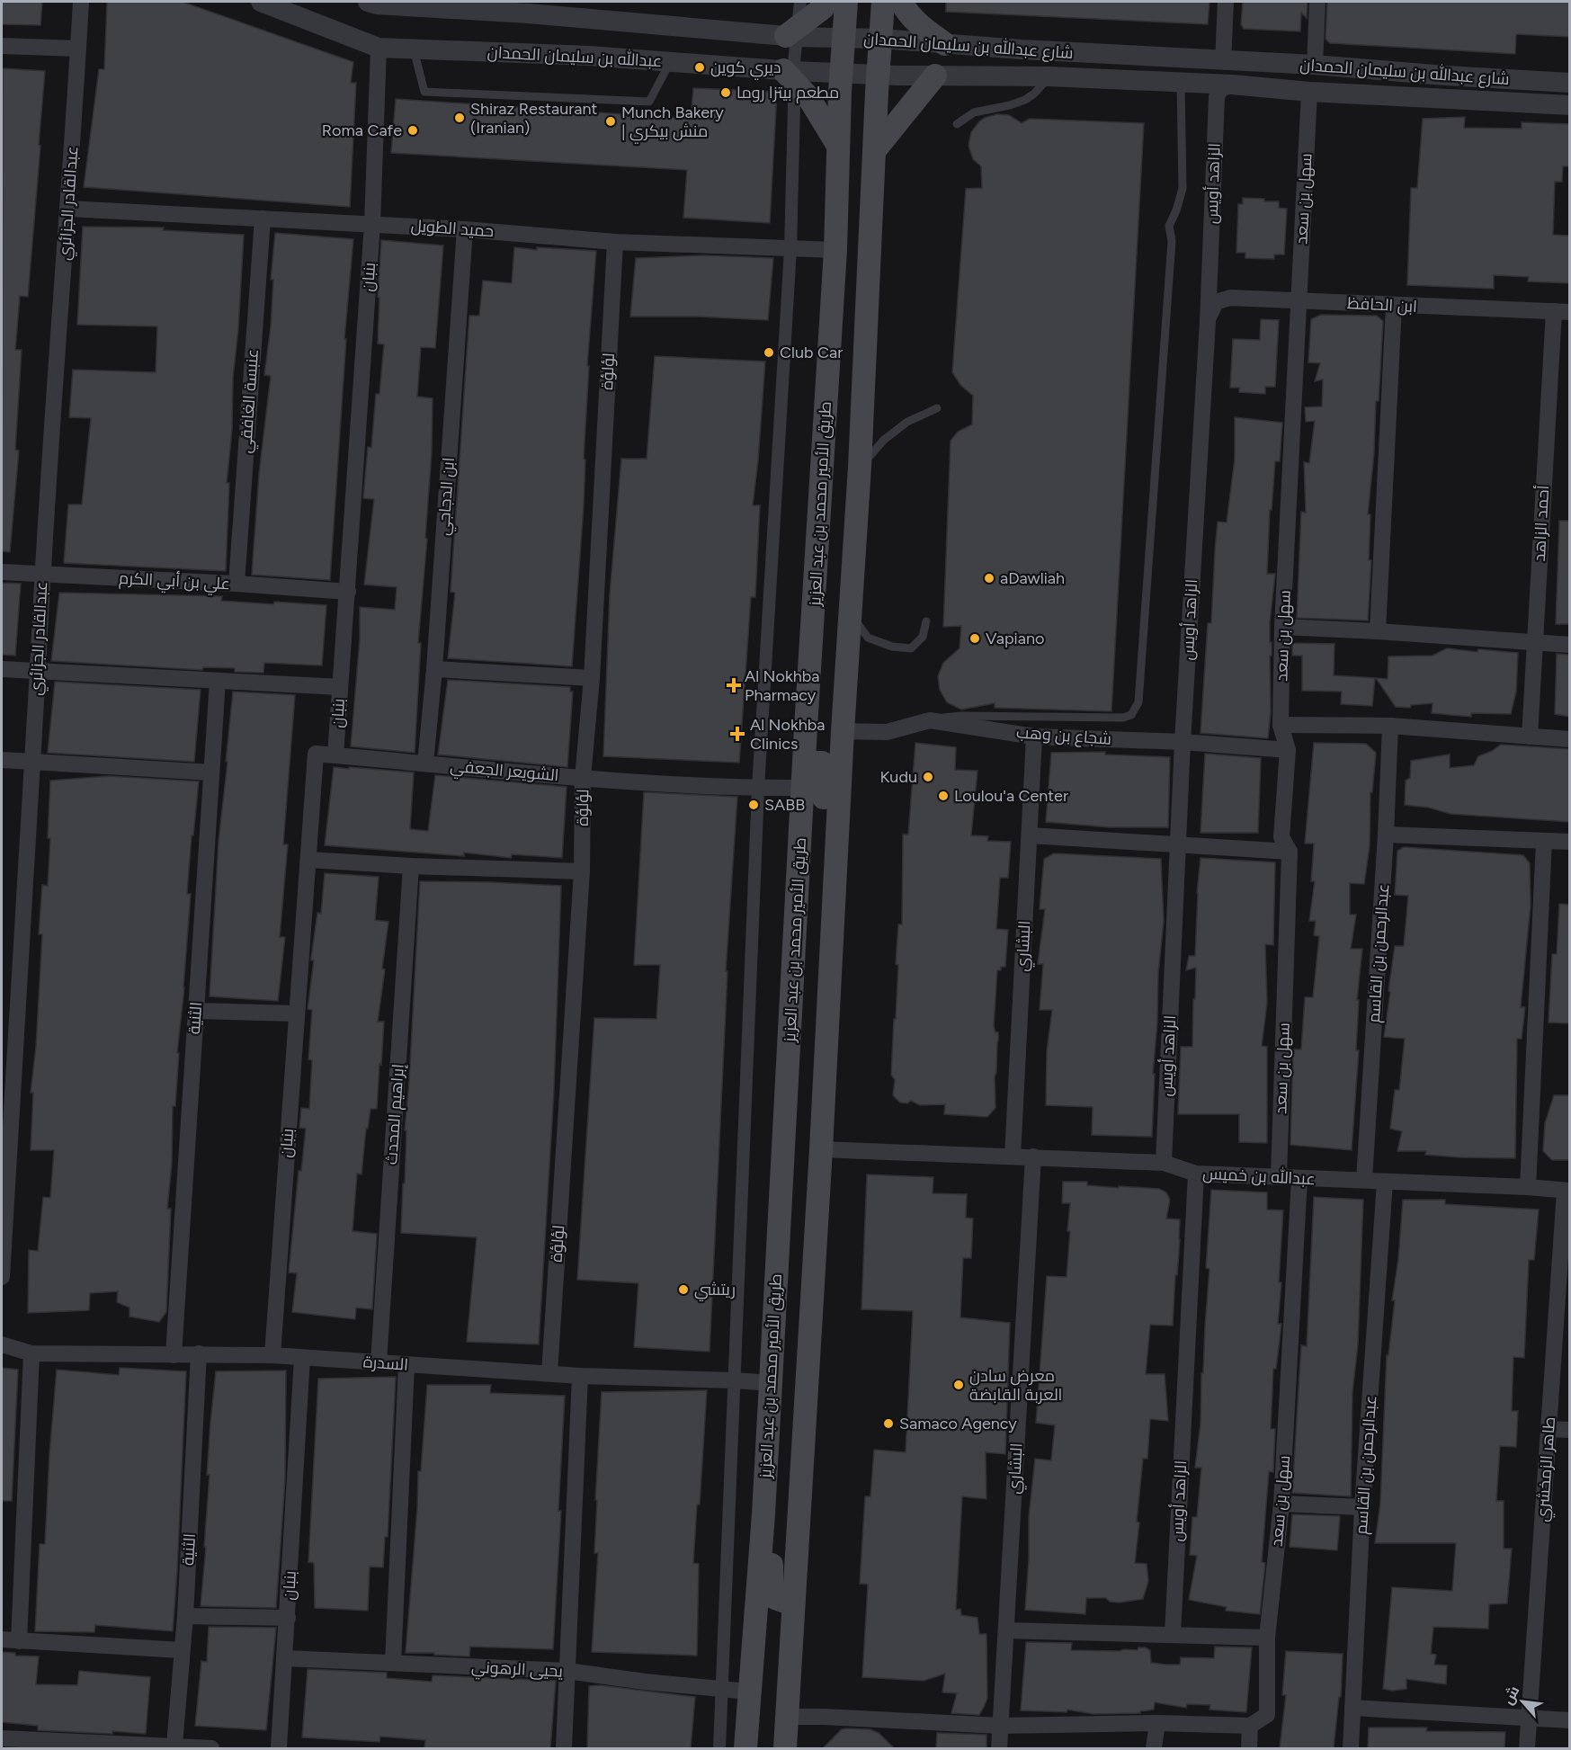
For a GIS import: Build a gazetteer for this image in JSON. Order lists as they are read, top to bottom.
{
  "streets": {
    "main road": ["طريق الأمير محمد بن عبد العزيز"],
    "street": [
      "شارع عبدالله بن سليمان الحمدان",
      "عبدالله بن سليمان الحمدان",
      "الزاهد أويس",
      "سهل بن سعد",
      "عبدالقادر الجزائري",
      "حميد الطويل",
      "بنبان",
      "ابن الحافظ",
      "لؤلؤة",
      "عنبسة الغافقي",
      "ابن الدجاجي",
      "أحمد الزاهد",
      "علي بن أبي الكرم",
      "شجاع بن وهب",
      "الشويعر الجعفي",
      "البشاري",
      "عبدالرحمن بن القاسم",
      "الثنية",
      "إبراهيم المحدث",
      "عبدالله بن خميس",
      "السدرة",
      "طاهر الزمخشري",
      "يحيى الرهوني"
    ]
  },
  "crossings": [
    ["شارع عبدالله بن سليمان الحمدان", "عبدالله بن سليمان الحمدان"],
    ["شارع عبدالله بن سليمان الحمدان", "الزاهد أويس"],
    ["شارع عبدالله بن سليمان الحمدان", "سهل بن سعد"],
    ["شارع عبدالله بن سليمان الحمدان", "طريق الأمير محمد بن عبد العزيز"],
    ["عبدالله بن سليمان الحمدان", "بنبان"],
    ["عبدالله بن سليمان الحمدان", "طريق الأمير محمد بن عبد العزيز"],
    ["الزاهد أويس", "ابن الحافظ"],
    ["الزاهد أويس", "شجاع بن وهب"],
    ["الزاهد أويس", "عبدالله بن خميس"],
    ["سهل بن سعد", "ابن الحافظ"],
    ["سهل بن سعد", "شجاع بن وهب"],
    ["سهل بن سعد", "عبدالله بن خميس"],
    ["عبدالقادر الجزائري", "حميد الطويل"],
    ["عبدالقادر الجزائري", "علي بن أبي الكرم"],
    ["حميد الطويل", "بنبان"],
    ["حميد الطويل", "لؤلؤة"],
    ["حميد الطويل", "عنبسة الغافقي"],
    ["حميد الطويل", "ابن الدجاجي"],
    ["حميد الطويل", "طريق الأمير محمد بن عبد العزيز"],
    ["بنبان", "علي بن أبي الكرم"],
    ["بنبان", "الشويعر الجعفي"],
    ["بنبان", "السدرة"],
    ["بنبان", "يحيى الرهوني"],
    ["ابن الحافظ", "أحمد الزاهد"],
    ["لؤلؤة", "الشويعر الجعفي"],
    ["لؤلؤة", "السدرة"],
    ["عنبسة الغافقي", "علي بن أبي الكرم"],
    ["ابن الدجاجي", "الشويعر الجعفي"],
    ["طريق الأمير محمد بن عبد العزيز", "الشويعر الجعفي"],
    ["طريق الأمير محمد بن عبد العزيز", "السدرة"],
    ["طريق الأمير محمد بن عبد العزيز", "يحيى الرهوني"],
    ["شجاع بن وهب", "البشاري"],
    ["البشاري", "عبدالله بن خميس"],
    ["عبدالرحمن بن القاسم", "عبدالله بن خميس"],
    ["الثنية", "السدرة"],
    ["إبراهيم المحدث", "السدرة"],
    ["عبدالله بن خميس", "طاهر الزمخشري"]
  ],
  "places": {
    "other": [
      "ديري كوين",
      "مطعم بيتزا روما",
      "Shiraz Restaurant (Iranian)",
      "Munch Bakery | منش بيكري",
      "Roma Cafe",
      "Club Car",
      "aDawliah",
      "Vapiano",
      "Kudu",
      "Loulou'a Center",
      "SABB",
      "ريتشي",
      "معرض سادن العربة القابضة",
      "Samaco Agency"
    ],
    "health": ["Al Nokhba Pharmacy", "Al Nokhba Clinics"]
  },
  "north": "top left"
}
